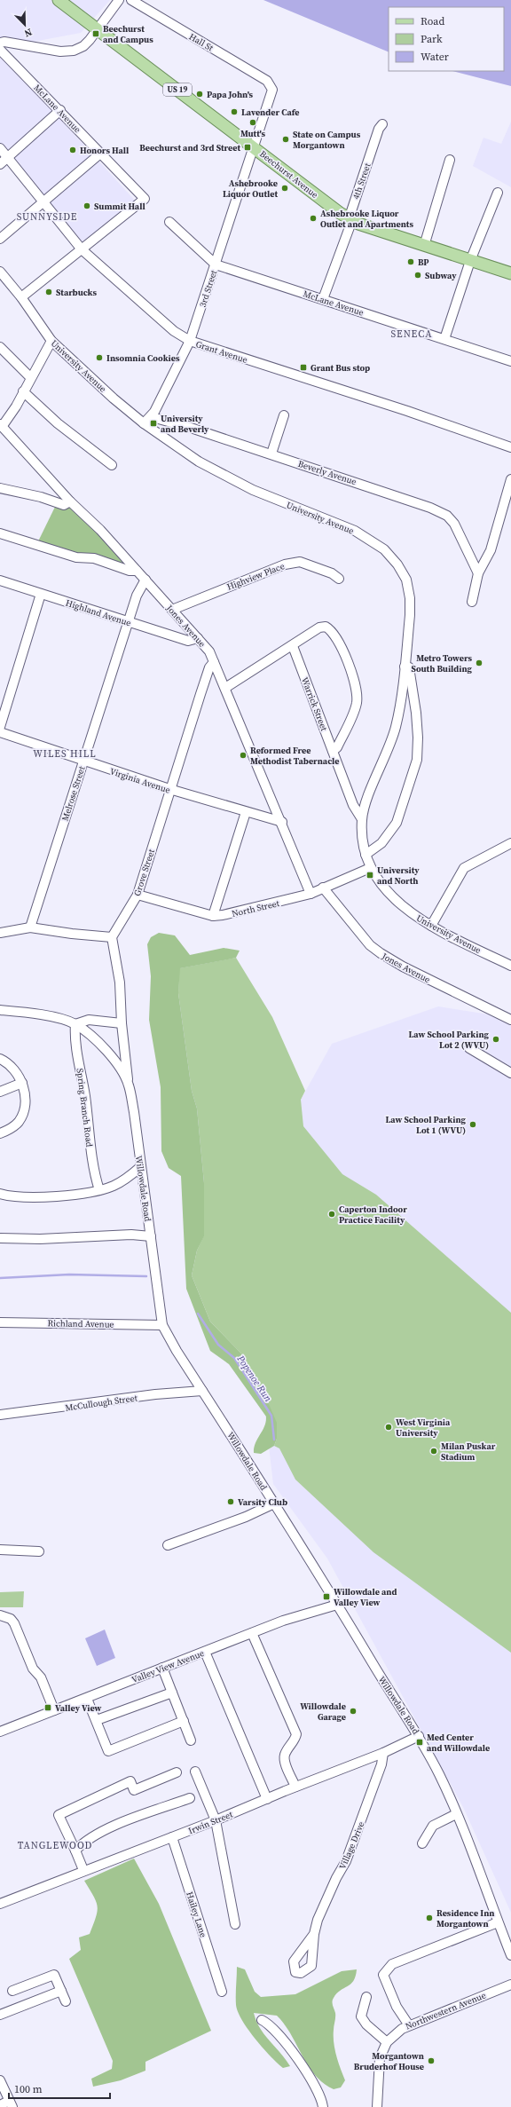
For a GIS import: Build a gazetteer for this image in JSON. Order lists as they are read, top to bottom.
{
  "streets": {
    "main road": ["US 19", "Beechurst Avenue"],
    "street": [
      "Hall St",
      "McLane Avenue",
      "4th Street",
      "3rd Street",
      "Grant Avenue",
      "University Avenue",
      "Beverly Avenue",
      "Highview Place",
      "Highland Avenue",
      "Jones Avenue",
      "Warrick Street",
      "Virginia Avenue",
      "Melrose Street",
      "Grove Street",
      "North Street",
      "Spring Branch Road",
      "Willowdale Road",
      "Richland Avenue",
      "McCullough Street",
      "Valley View Avenue",
      "Irwin Street",
      "Village Drive",
      "Hailey Lane",
      "Northwestern Avenue"
    ]
  },
  "crossings": [
    ["Hall St", "3rd Street"],
    ["McLane Avenue", "4th Street"],
    ["McLane Avenue", "3rd Street"],
    ["McLane Avenue", "Grant Avenue"],
    ["Beechurst Avenue", "4th Street"],
    ["Beechurst Avenue", "3rd Street"],
    ["3rd Street", "Grant Avenue"],
    ["3rd Street", "University Avenue"],
    ["3rd Street", "Beverly Avenue"],
    ["University Avenue", "Beverly Avenue"],
    ["University Avenue", "Warrick Street"],
    ["University Avenue", "North Street"],
    ["Highview Place", "Jones Avenue"],
    ["Highland Avenue", "Jones Avenue"],
    ["Highland Avenue", "Melrose Street"],
    ["Jones Avenue", "Virginia Avenue"],
    ["Jones Avenue", "Melrose Street"],
    ["Jones Avenue", "Grove Street"],
    ["Jones Avenue", "North Street"],
    ["Virginia Avenue", "Melrose Street"],
    ["Virginia Avenue", "Grove Street"],
    ["Grove Street", "North Street"],
    ["Spring Branch Road", "Willowdale Road"],
    ["Willowdale Road", "Richland Avenue"],
    ["Willowdale Road", "McCullough Street"],
    ["Willowdale Road", "Valley View Avenue"],
    ["Willowdale Road", "Irwin Street"],
    ["Irwin Street", "Village Drive"],
    ["Irwin Street", "Hailey Lane"]
  ],
  "districts": [
    "SUNNYSIDE",
    "SENECA",
    "WILES HILL",
    "TANGLEWOOD"
  ],
  "water": ["Popenoe Run"],
  "places": {
    "transit": [
      "Beechurst and Campus",
      "Beechurst and 3rd Street",
      "Grant Bus stop",
      "University and Beverly",
      "University and North",
      "Willowdale and Valley View",
      "Valley View",
      "Med Center and Willowdale"
    ],
    "other": [
      "Papa John's",
      "Lavender Cafe",
      "Mutt's",
      "State on Campus Morgantown",
      "Honors Hall",
      "Ashebrooke Liquor Outlet",
      "Summit Hall",
      "Ashebrooke Liquor Outlet and Apartments",
      "BP",
      "Subway",
      "Starbucks",
      "Insomnia Cookies",
      "Metro Towers South Building",
      "Reformed Free Methodist Tabernacle",
      "Law School Parking Lot 2 (WVU)",
      "Law School Parking Lot 1 (WVU)",
      "Caperton Indoor Practice Facility",
      "West Virginia University",
      "Milan Puskar Stadium",
      "Varsity Club",
      "Willowdale Garage",
      "Residence Inn Morgantown",
      "Morgantown Bruderhof House"
    ]
  },
  "legend": ["Road", "Park", "Water"],
  "scale_bar": "100 m",
  "north": "bottom right"
}
